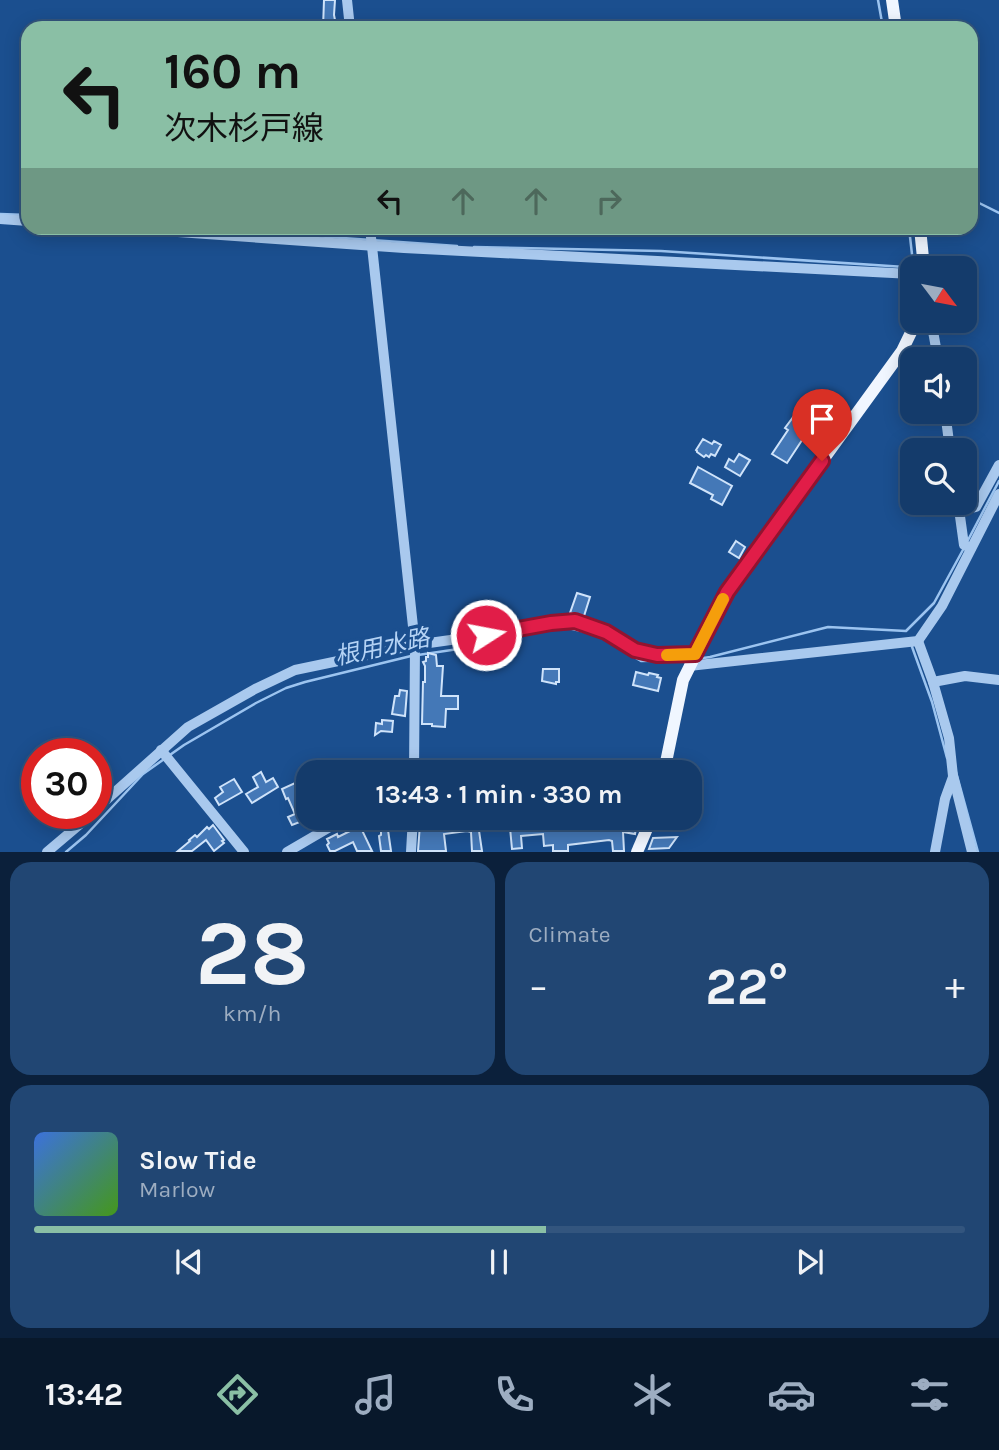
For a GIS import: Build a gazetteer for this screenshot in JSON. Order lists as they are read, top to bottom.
{
  "water": ["根用水路"],
  "north": "bottom right",
  "page": {
    "turn": ["160 m", "次木杉戸線"],
    "limit": "30",
    "trip": "13:43 · 1 min · 330 m",
    "tile": [
      ["28", "km/h"],
      "Climate"
    ],
    "heat": ["−", "22°", "+"],
    "song": ["Slow Tide", "Marlow"],
    "tabs": "13:42"
  }
}
